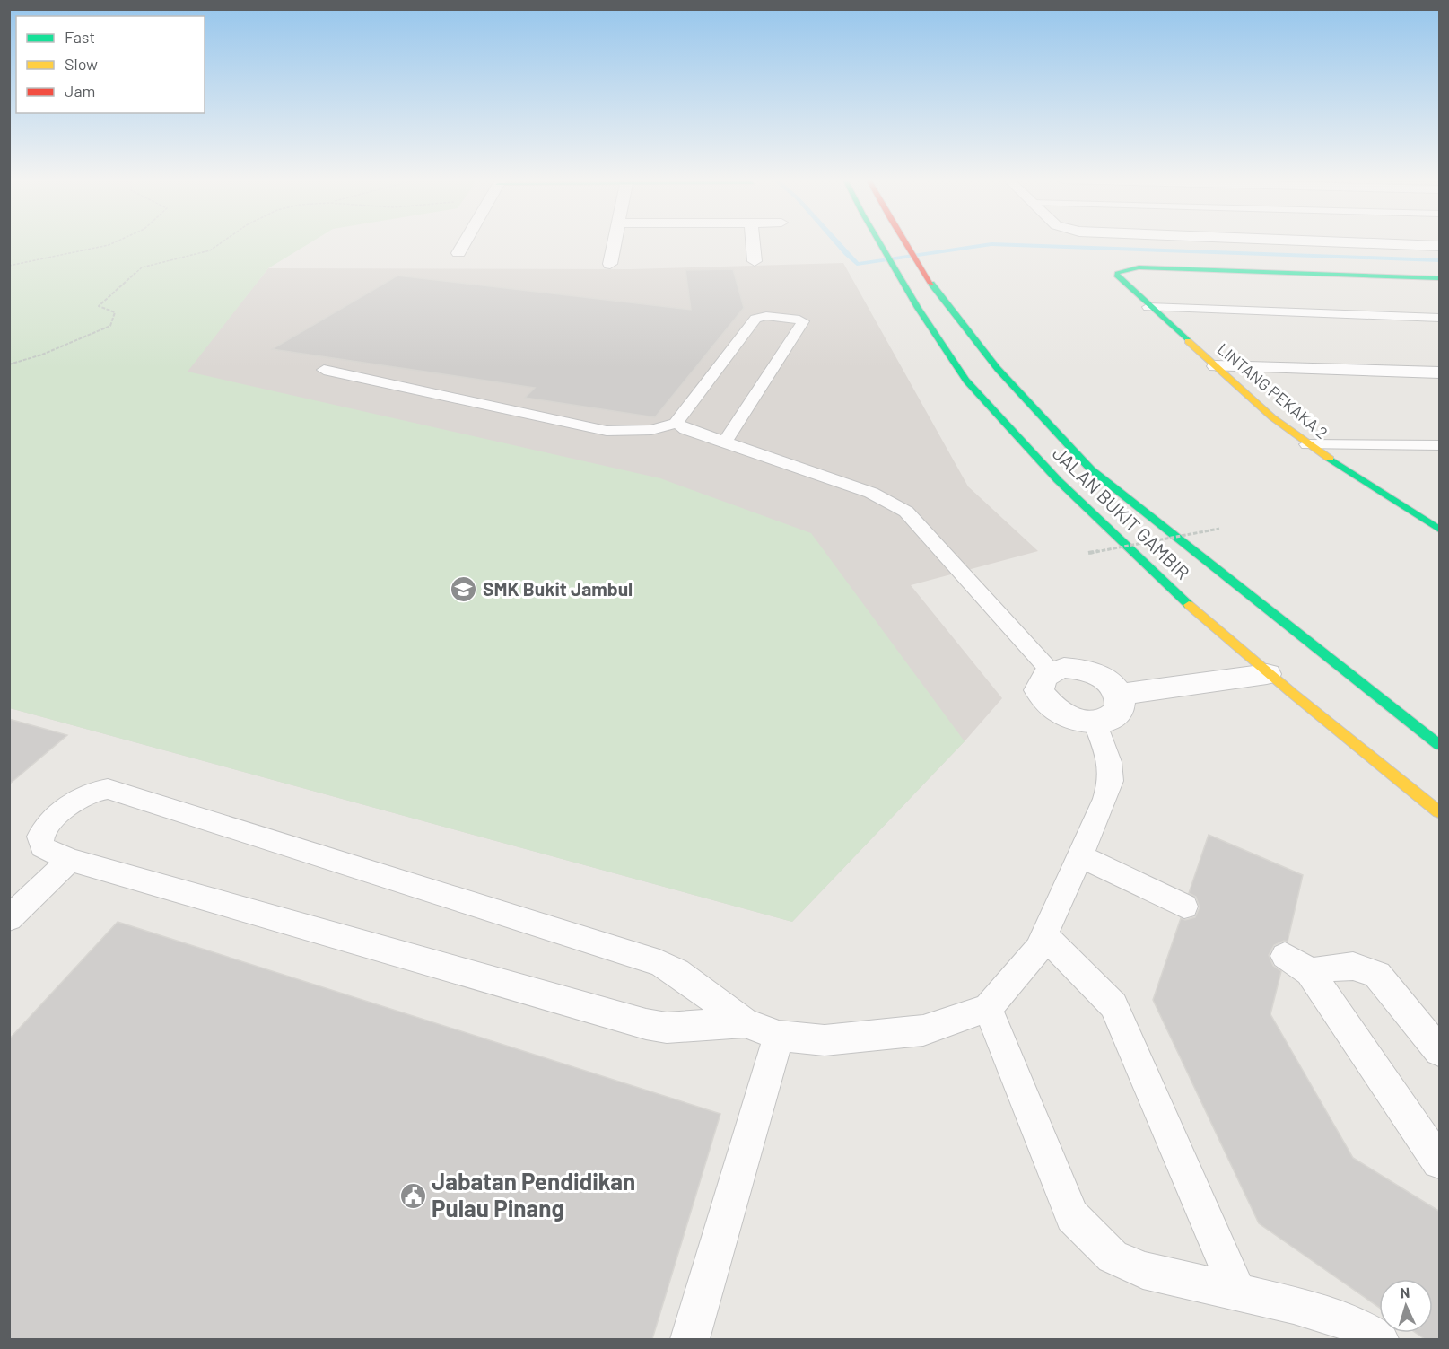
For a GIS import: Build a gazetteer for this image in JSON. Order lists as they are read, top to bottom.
{
  "streets": {
    "main road": ["LINTANG PEKAKA 2", "JALAN BUKIT GAMBIR"]
  },
  "places": {
    "school or university": ["SMK Bukit Jambul"],
    "public building": ["Jabatan Pendidikan Pulau Pinang"]
  },
  "legend": ["Fast", "Slow", "Jam"],
  "north": "top"
}
